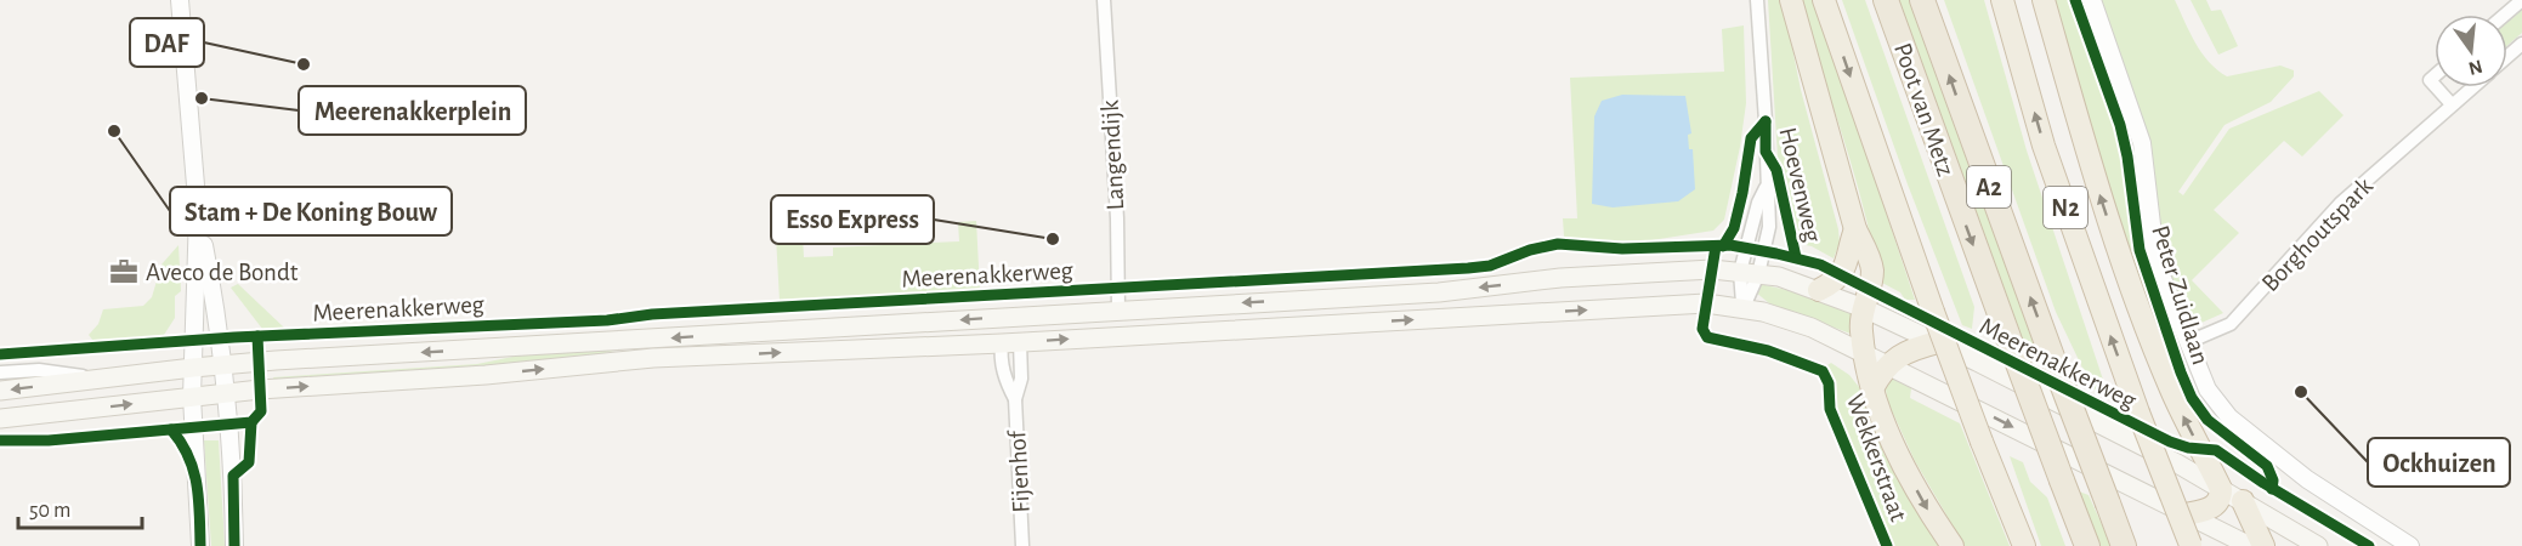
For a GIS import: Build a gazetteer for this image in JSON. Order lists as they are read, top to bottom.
{
  "streets": {
    "highway": ["Poot van Metz", "A2", "N2"],
    "main road": ["Meerenakkerweg"],
    "street": [
      "Langendijk",
      "Hoevenweg",
      "Borghoutspark",
      "Peter Zuidlaan",
      "Fijenhof"
    ],
    "cycle path": ["Wekkerstraat"]
  },
  "crossings": [
    ["Langendijk", "Meerenakkerweg"],
    ["Hoevenweg", "Meerenakkerweg"],
    ["N2", "Meerenakkerweg"],
    ["Borghoutspark", "Peter Zuidlaan"]
  ],
  "places": {
    "other": [
      "DAF",
      "Meerenakkerplein",
      "Stam + De Koning Bouw",
      "Esso Express",
      "Ockhuizen"
    ],
    "office": ["Aveco de Bondt"]
  },
  "scale_bar": "50 m",
  "north": "bottom"
}
